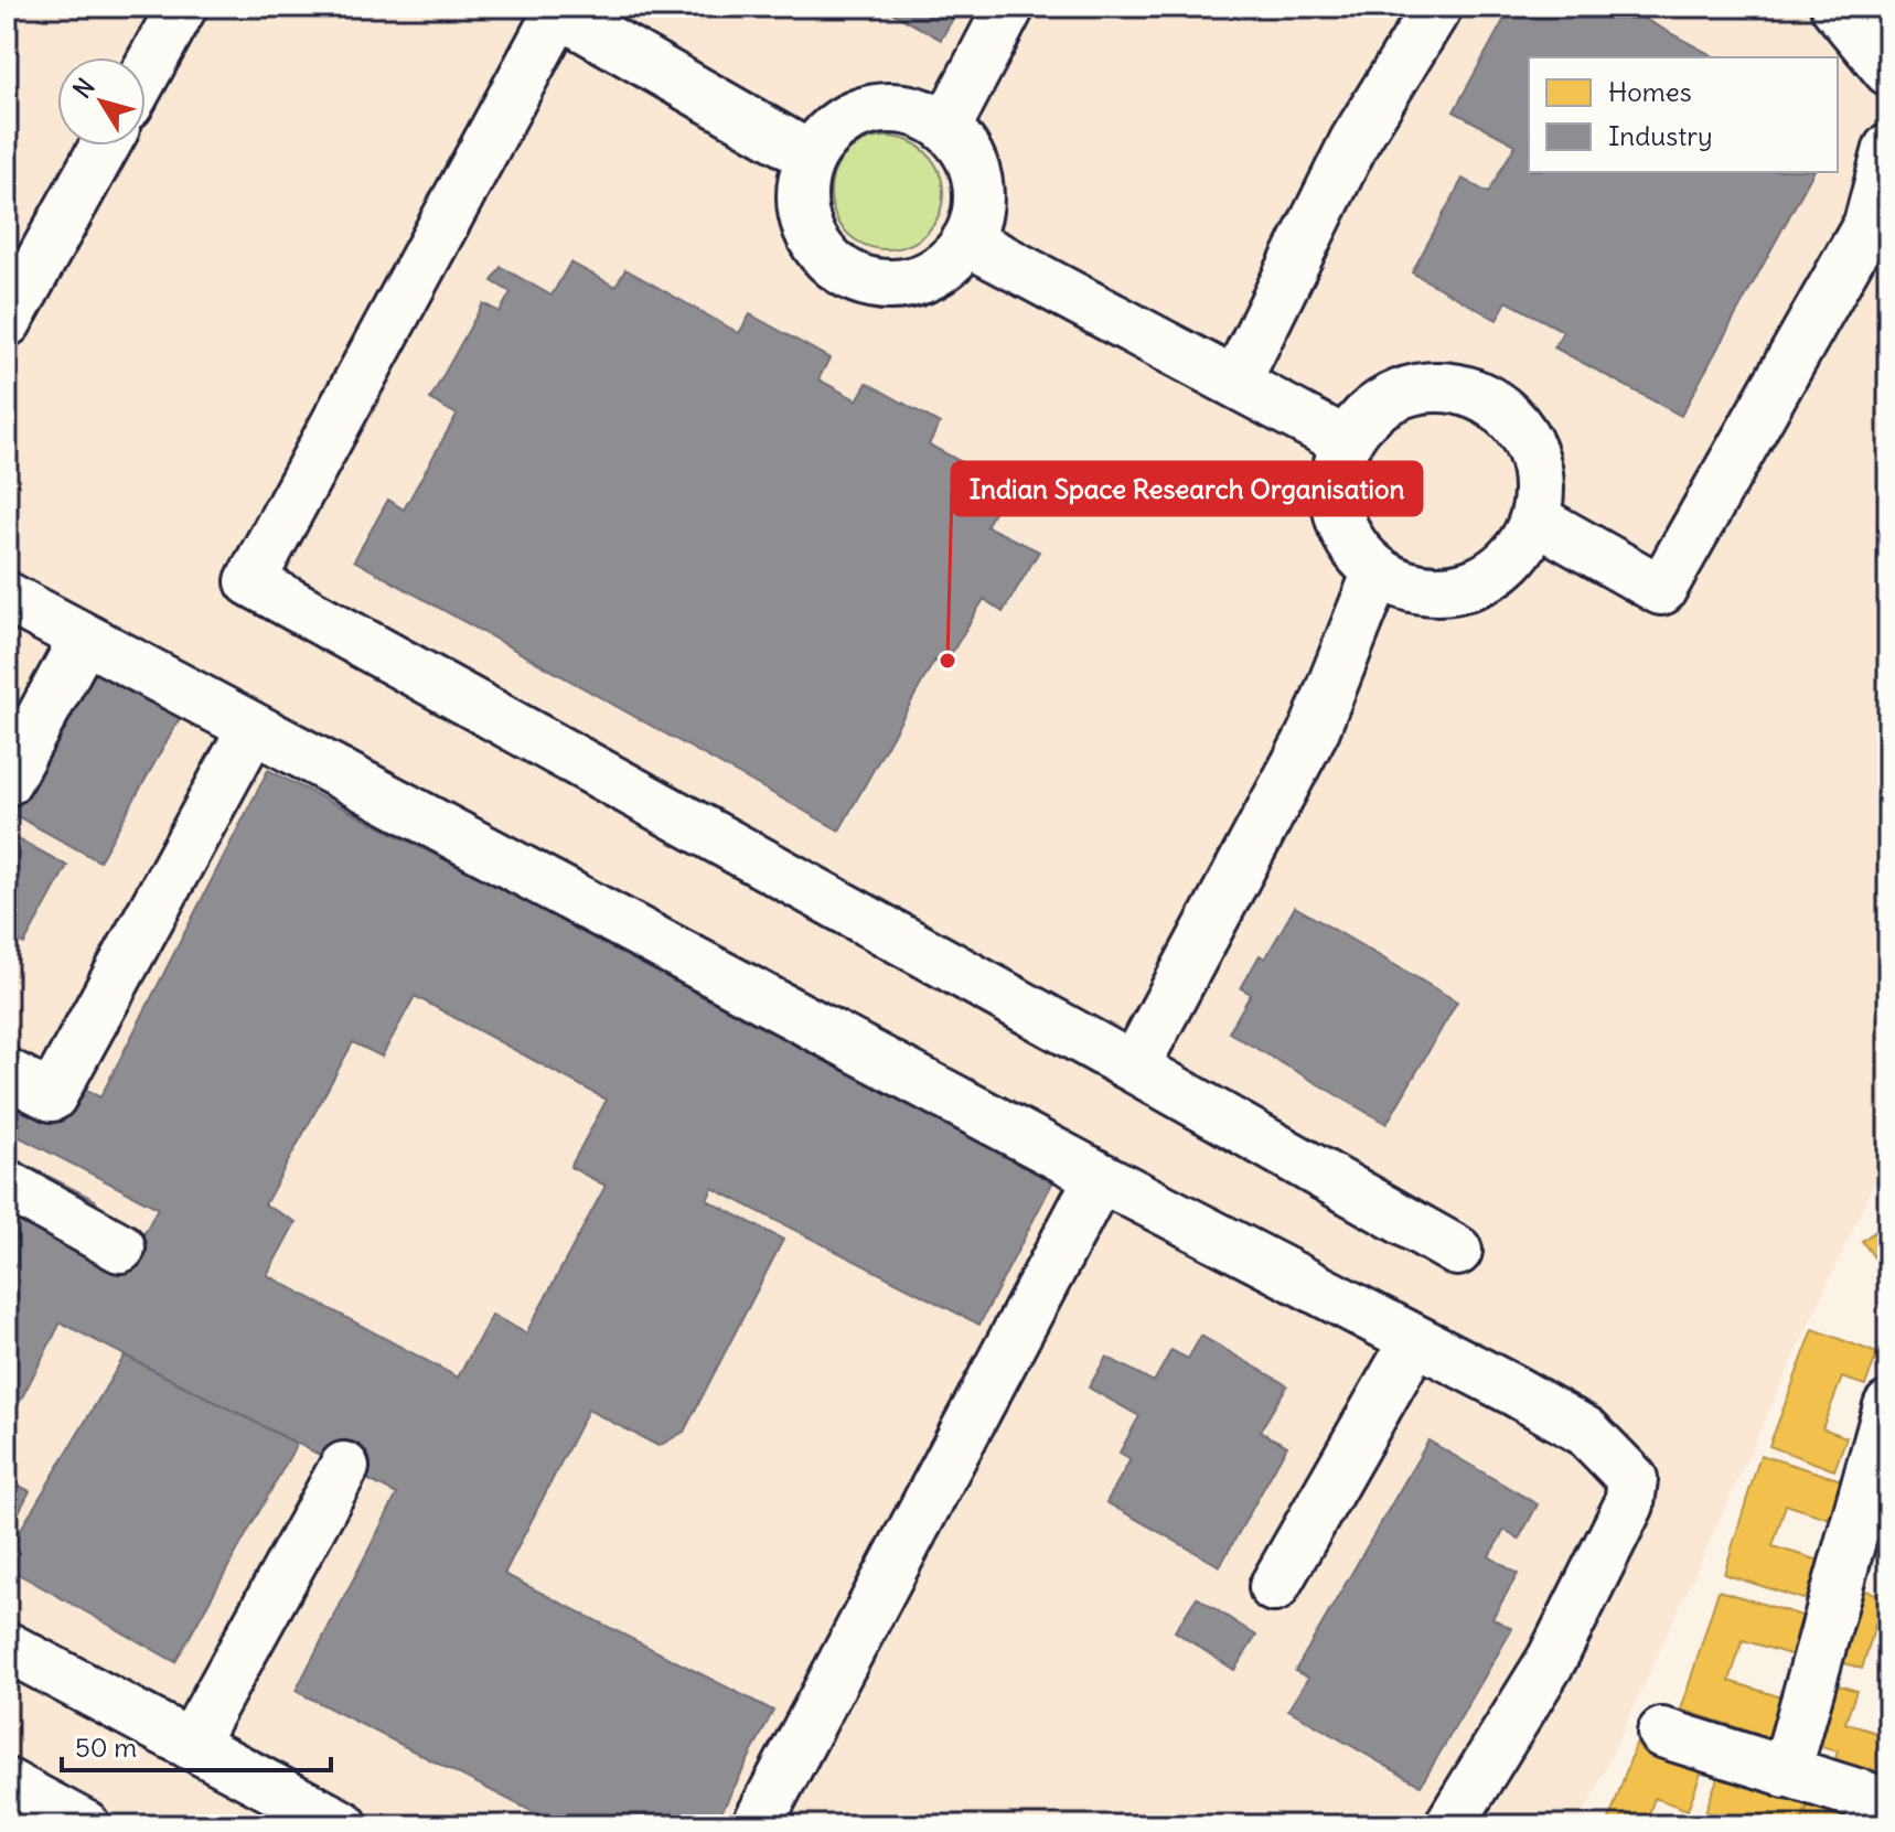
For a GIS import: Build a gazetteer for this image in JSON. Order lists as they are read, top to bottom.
{
  "places": ["Indian Space Research Organisation"],
  "legend": ["Homes", "Industry"],
  "scale_bar": "50 m",
  "north": "top left"
}
